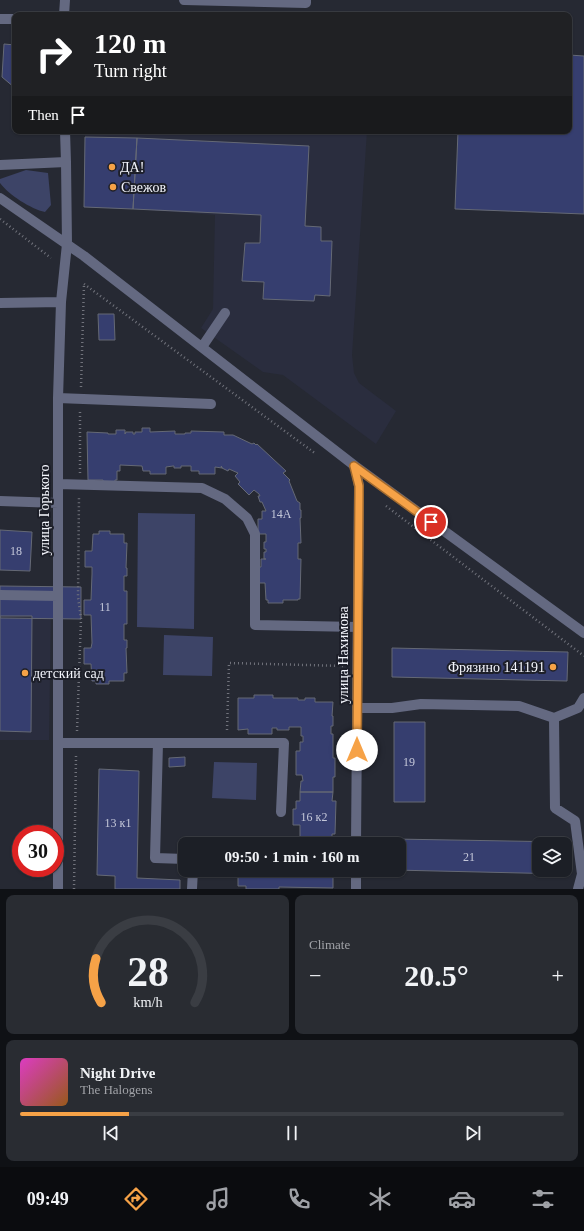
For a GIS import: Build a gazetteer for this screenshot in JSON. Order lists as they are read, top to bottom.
{
  "streets": {
    "street": ["улица Горького", "улица Нахимова"]
  },
  "places": [
    "ДА!",
    "Свежов",
    "Фрязино 141191",
    "детский сад"
  ],
  "house_numbers": [
    "14А",
    "18",
    "11",
    "19",
    "16 к2",
    "13 к1",
    "21"
  ],
  "page": {
    "turn": ["120 m", "Turn right"],
    "then": "Then",
    "limit": "30",
    "trip": "09:50 · 1 min · 160 m",
    "tile": "Climate",
    "heat": ["−", "20.5°", "+"],
    "song": ["Night Drive", "The Halogens"],
    "tabs": "09:49",
    "gauge": ["28", "km/h"]
  }
}
